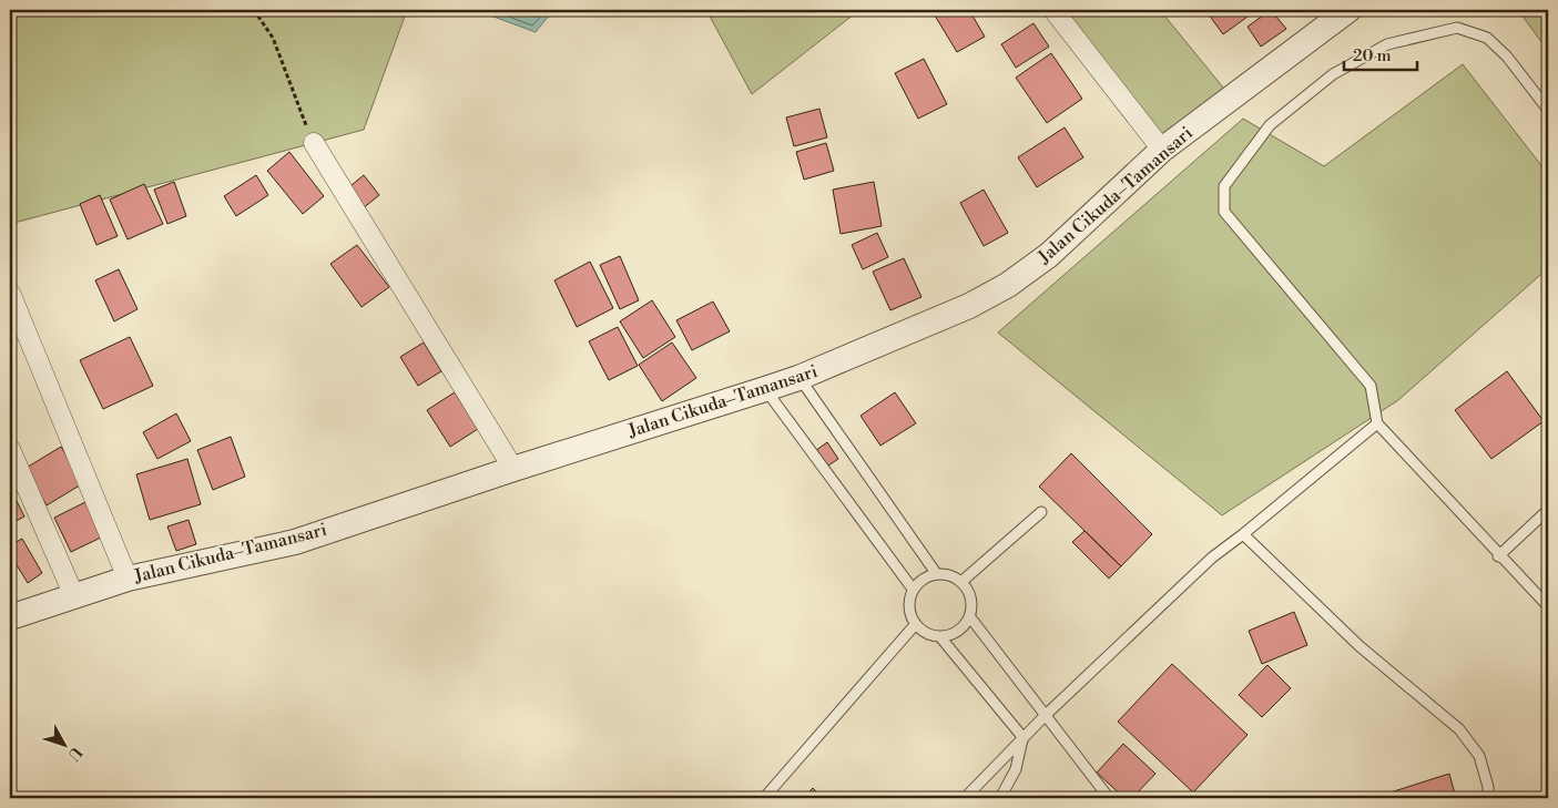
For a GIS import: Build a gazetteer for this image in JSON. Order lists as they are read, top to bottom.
{
  "streets": {
    "street": ["Jalan Cikuda–Tamansari"]
  },
  "scale_bar": "20 m",
  "north": "bottom right"
}
